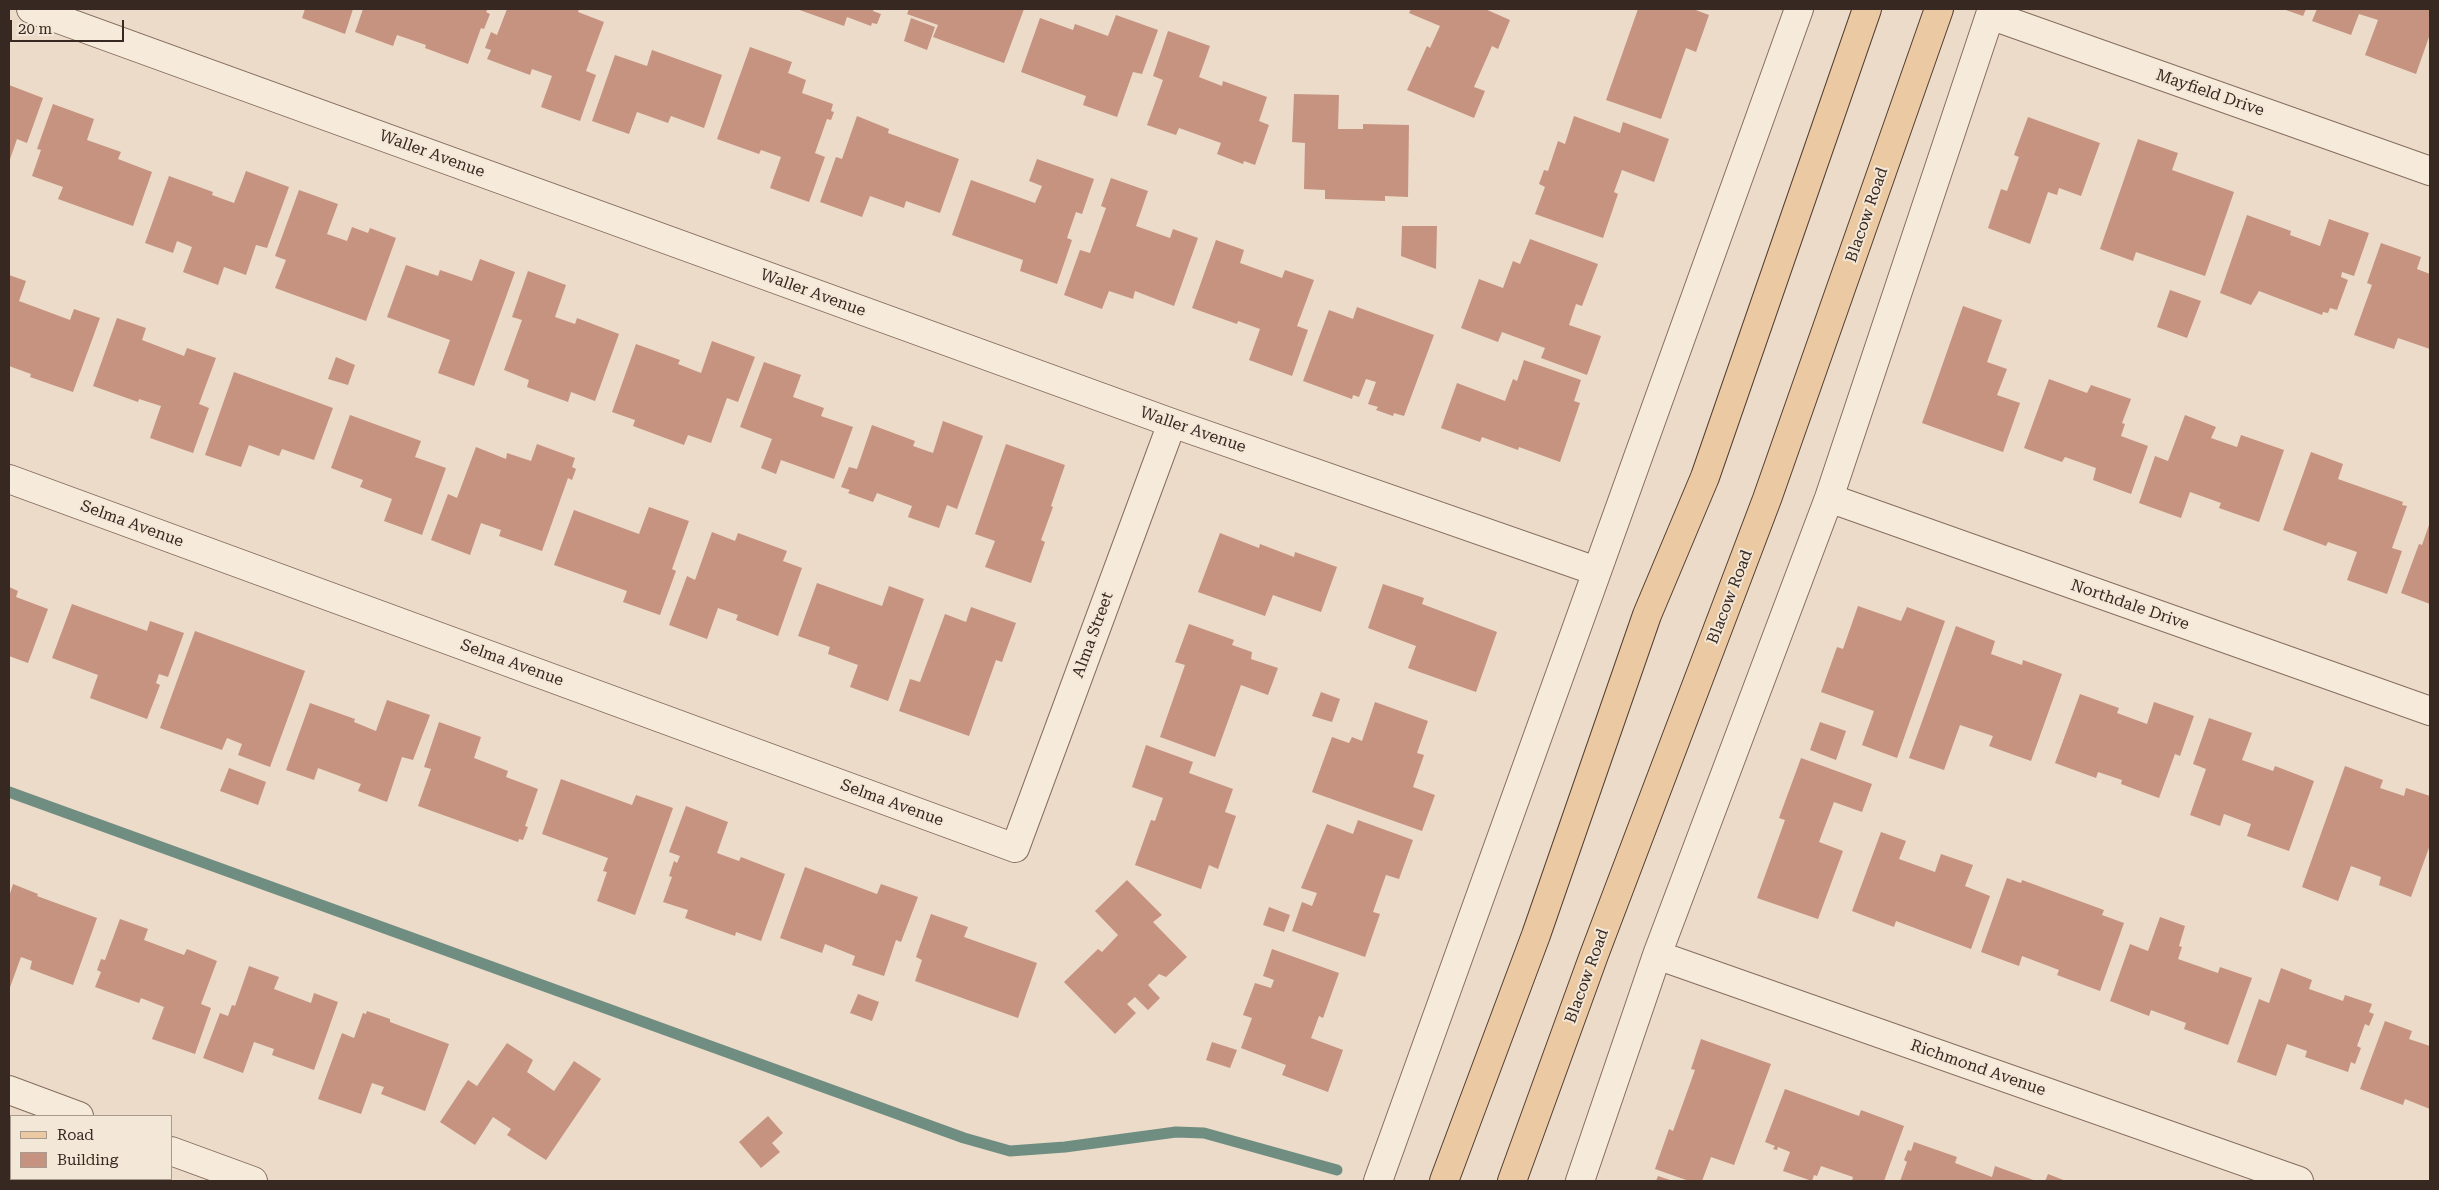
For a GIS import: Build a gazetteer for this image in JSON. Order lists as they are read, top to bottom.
{
  "streets": {
    "main road": ["Blacow Road"],
    "street": [
      "Mayfield Drive",
      "Waller Avenue",
      "Selma Avenue",
      "Northdale Drive",
      "Alma Street",
      "Richmond Avenue"
    ]
  },
  "crossings": [
    ["Waller Avenue", "Alma Street"],
    ["Selma Avenue", "Alma Street"]
  ],
  "legend": ["Road", "Building"],
  "scale_bar": "20 m"
}
